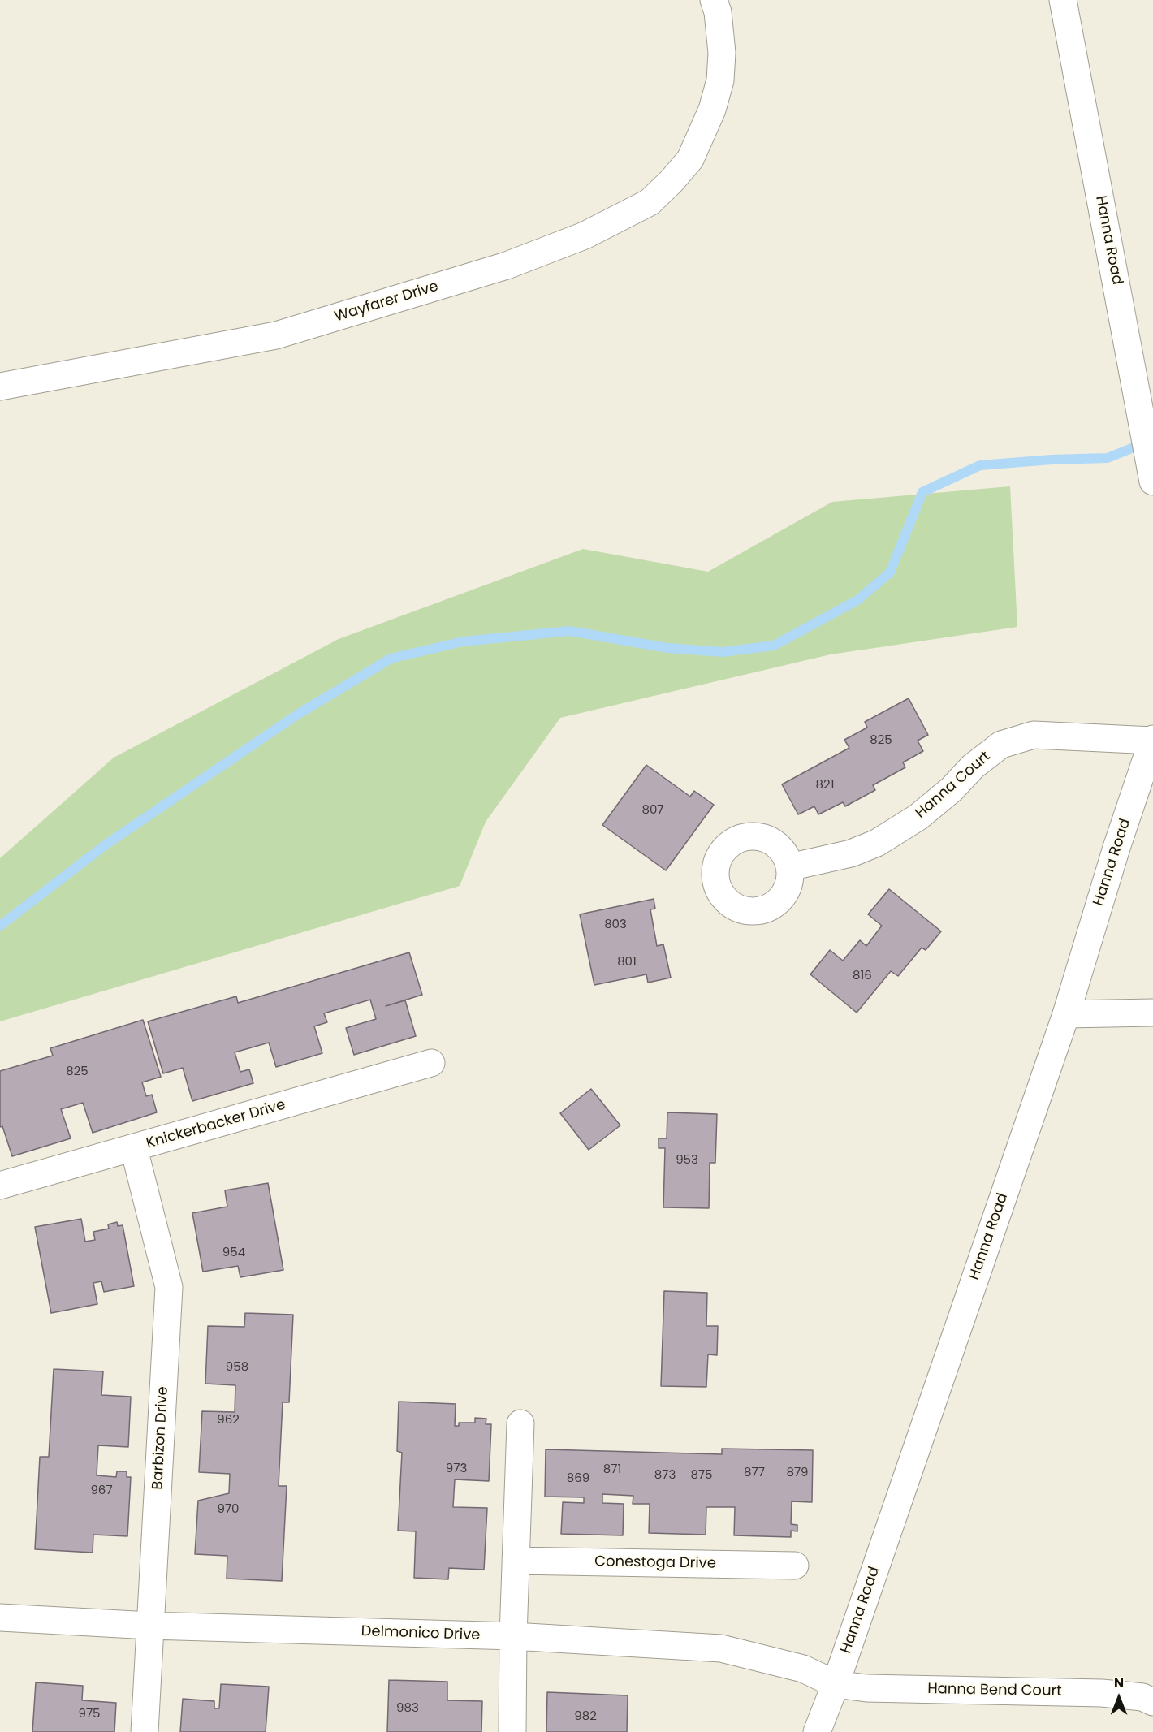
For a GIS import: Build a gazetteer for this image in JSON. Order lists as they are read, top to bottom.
{
  "streets": {
    "street": [
      "Hanna Road",
      "Wayfarer Drive",
      "Hanna Court",
      "Knickerbacker Drive",
      "Barbizon Drive",
      "Conestoga Drive",
      "Delmonico Drive",
      "Hanna Bend Court"
    ]
  },
  "crossings": [
    ["Hanna Road", "Hanna Court"],
    ["Hanna Road", "Delmonico Drive"],
    ["Hanna Road", "Hanna Bend Court"],
    ["Knickerbacker Drive", "Barbizon Drive"],
    ["Barbizon Drive", "Delmonico Drive"],
    ["Delmonico Drive", "Hanna Bend Court"]
  ],
  "house_numbers": [
    "825",
    "821",
    "807",
    "803",
    "801",
    "816",
    "825",
    "953",
    "954",
    "958",
    "962",
    "973",
    "871",
    "877",
    "879",
    "873",
    "875",
    "869",
    "967",
    "970",
    "983",
    "975",
    "982"
  ],
  "north": "top"
}
